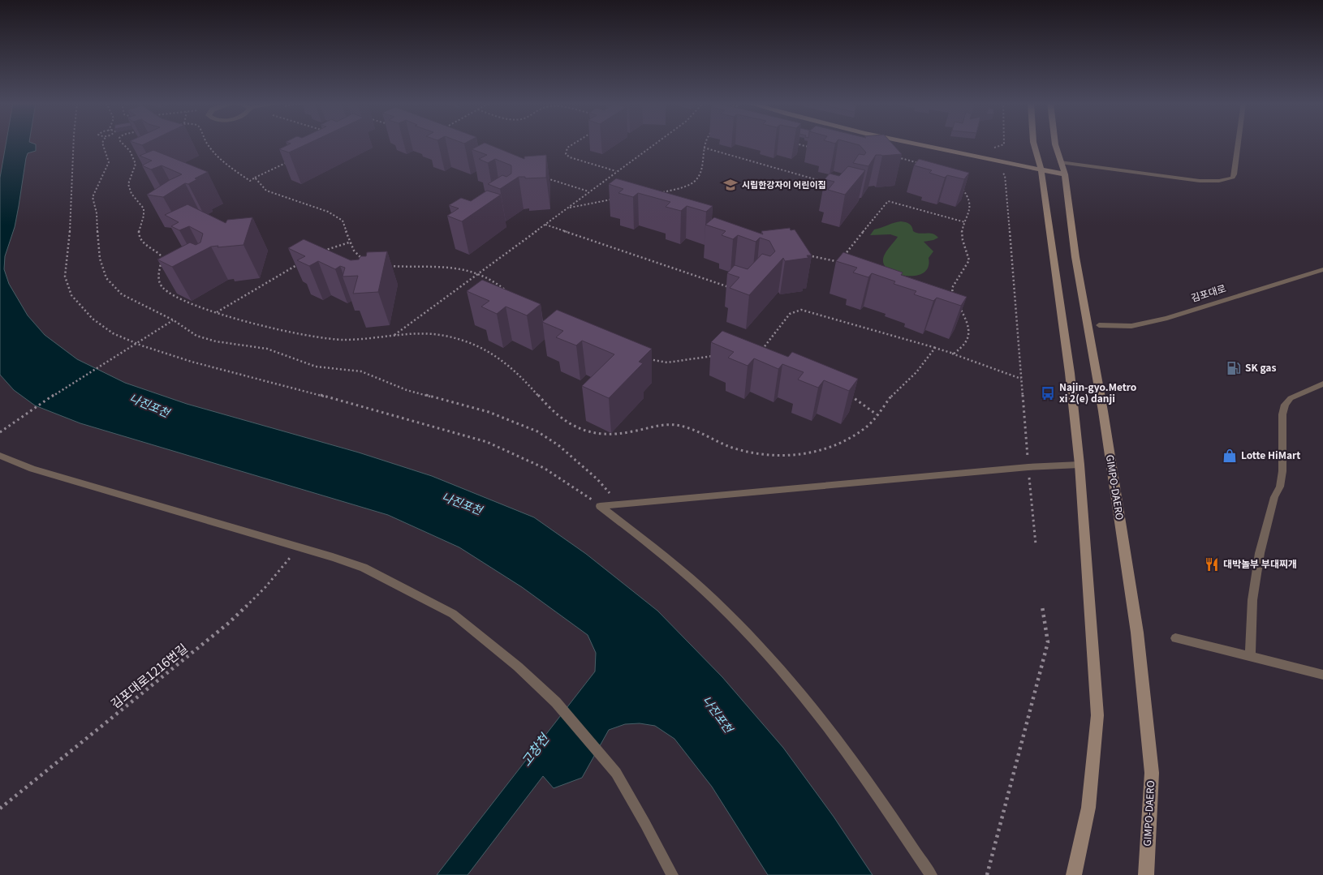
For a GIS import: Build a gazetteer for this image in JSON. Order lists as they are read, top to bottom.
{
  "streets": {
    "main road": ["GIMPO-DAERO"],
    "lane": ["김포대로"],
    "path": ["김포대로1216번길"]
  },
  "water": ["나진포천", "고창천"],
  "places": {
    "school or university": ["시립한강자이 어린이집"],
    "fuel station": ["SK gas"],
    "bus stop": ["Najin-gyo.Metro xi 2(e) danji"],
    "shop": ["Lotte HiMart"],
    "restaurant": ["대박놀부 부대찌개"]
  }
}
